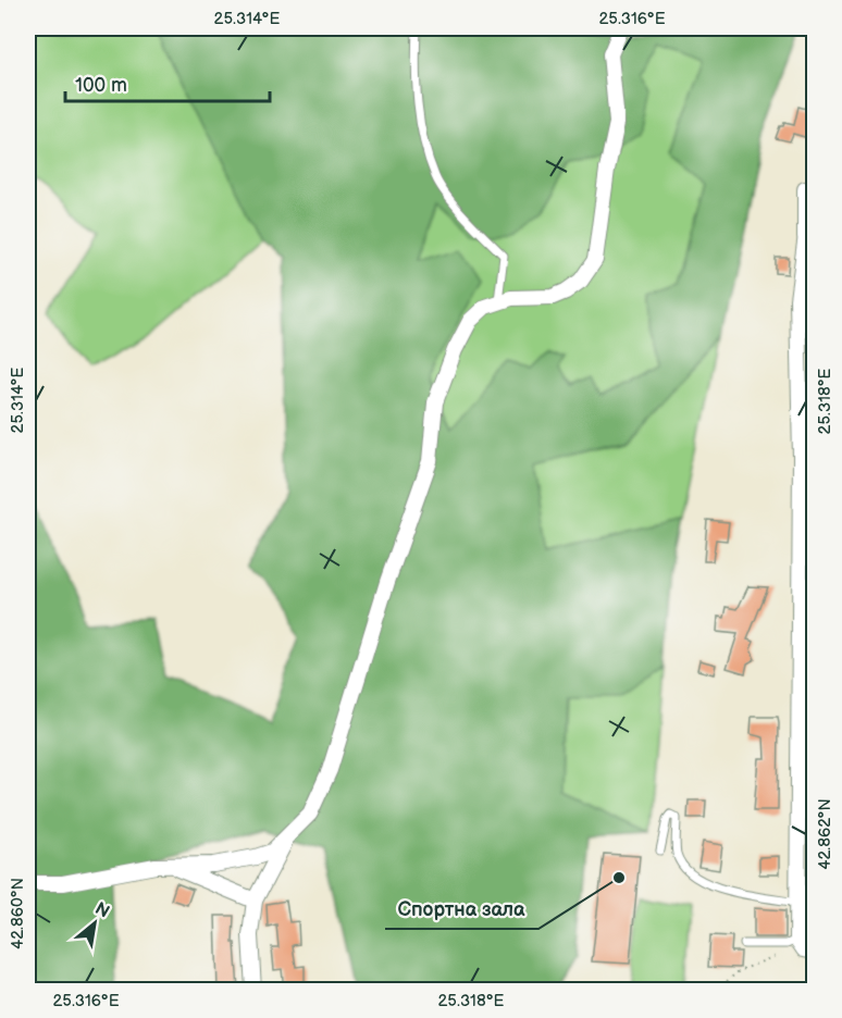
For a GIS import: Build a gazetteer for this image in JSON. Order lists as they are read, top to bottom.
{
  "places": ["Спортна зала"],
  "scale_bar": "100 m",
  "north": "top right",
  "coordinates": [
    "25.314°E",
    "25.316°E",
    "25.318°E",
    "42.862°N",
    "42.860°N"
  ]
}
